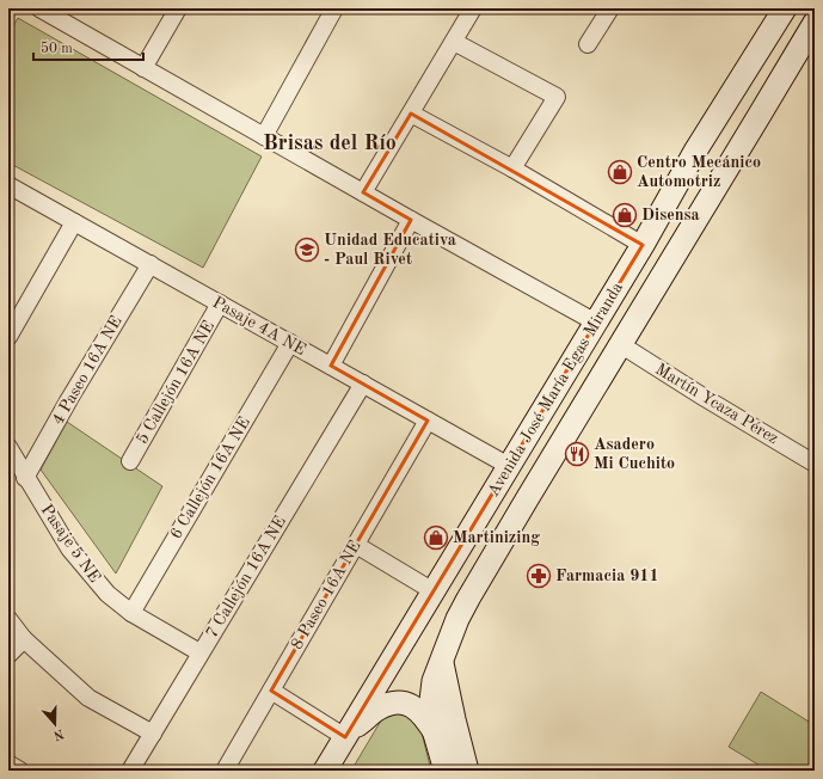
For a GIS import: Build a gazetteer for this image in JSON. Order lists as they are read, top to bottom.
{
  "streets": {
    "main road": ["Avenida José María Egas Miranda"],
    "street": [
      "Pasaje 4A NE",
      "4 Paseo 16A NE",
      "5 Callejón 16A NE",
      "Martín Ycaza Pérez",
      "6 Callejón 16A NE",
      "Pasaje 5 NE",
      "7 Callejón 16A NE",
      "8 Paseo 16A NE"
    ]
  },
  "crossings": [
    ["Pasaje 4A NE", "4 Paseo 16A NE"],
    ["Pasaje 4A NE", "5 Callejón 16A NE"],
    ["Pasaje 4A NE", "Avenida José María Egas Miranda"],
    ["Pasaje 4A NE", "6 Callejón 16A NE"],
    ["Pasaje 4A NE", "7 Callejón 16A NE"],
    ["Pasaje 4A NE", "8 Paseo 16A NE"],
    ["4 Paseo 16A NE", "Pasaje 5 NE"],
    ["Avenida José María Egas Miranda", "Martín Ycaza Pérez"],
    ["6 Callejón 16A NE", "Pasaje 5 NE"],
    ["Pasaje 5 NE", "7 Callejón 16A NE"]
  ],
  "districts": ["Brisas del Río"],
  "places": {
    "shop": ["Centro Mecánico Automotriz", "Disensa", "Martinizing"],
    "school or university": ["Unidad Educativa - Paul Rivet"],
    "restaurant": ["Asadero Mi Cuchito"],
    "pharmacy": ["Farmacia 911"]
  },
  "scale_bar": "50 m",
  "north": "bottom"
}
